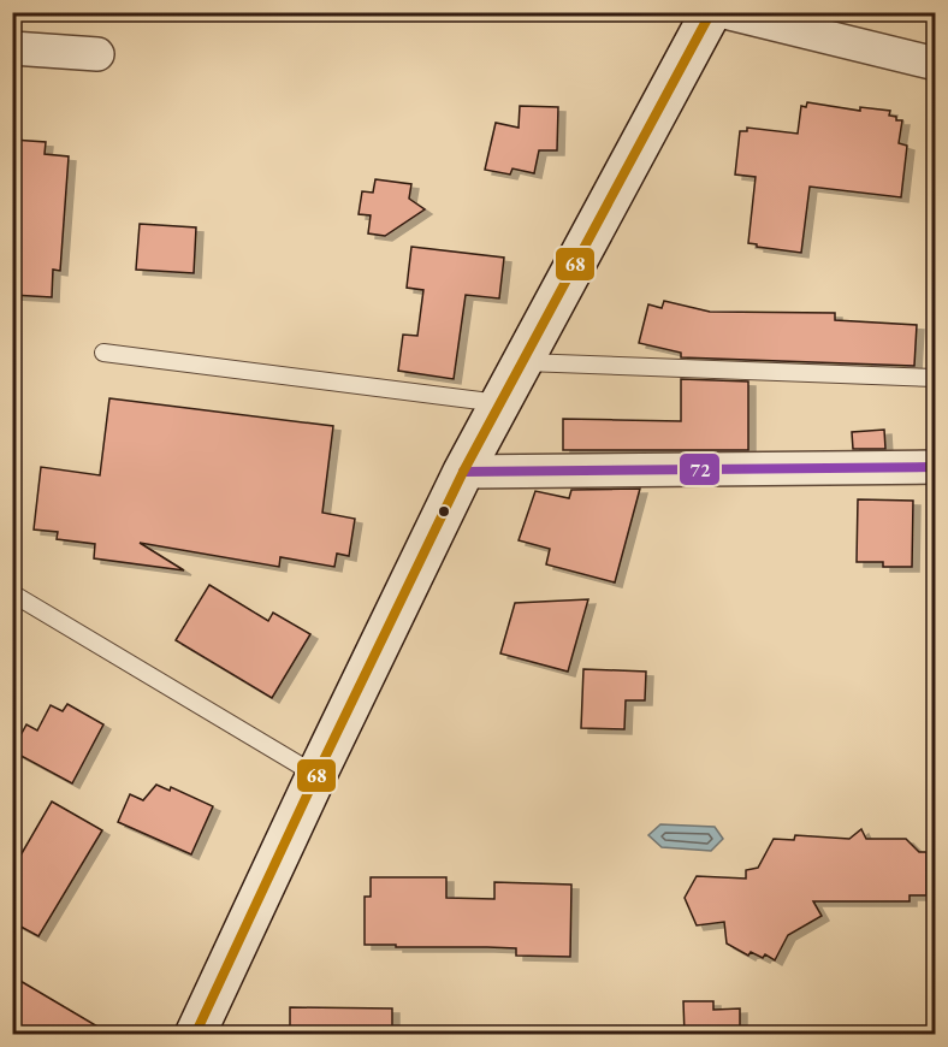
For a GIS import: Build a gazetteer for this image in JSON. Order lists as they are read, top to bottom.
{
  "lines": ["transit line 68", "transit line 72"]
}
